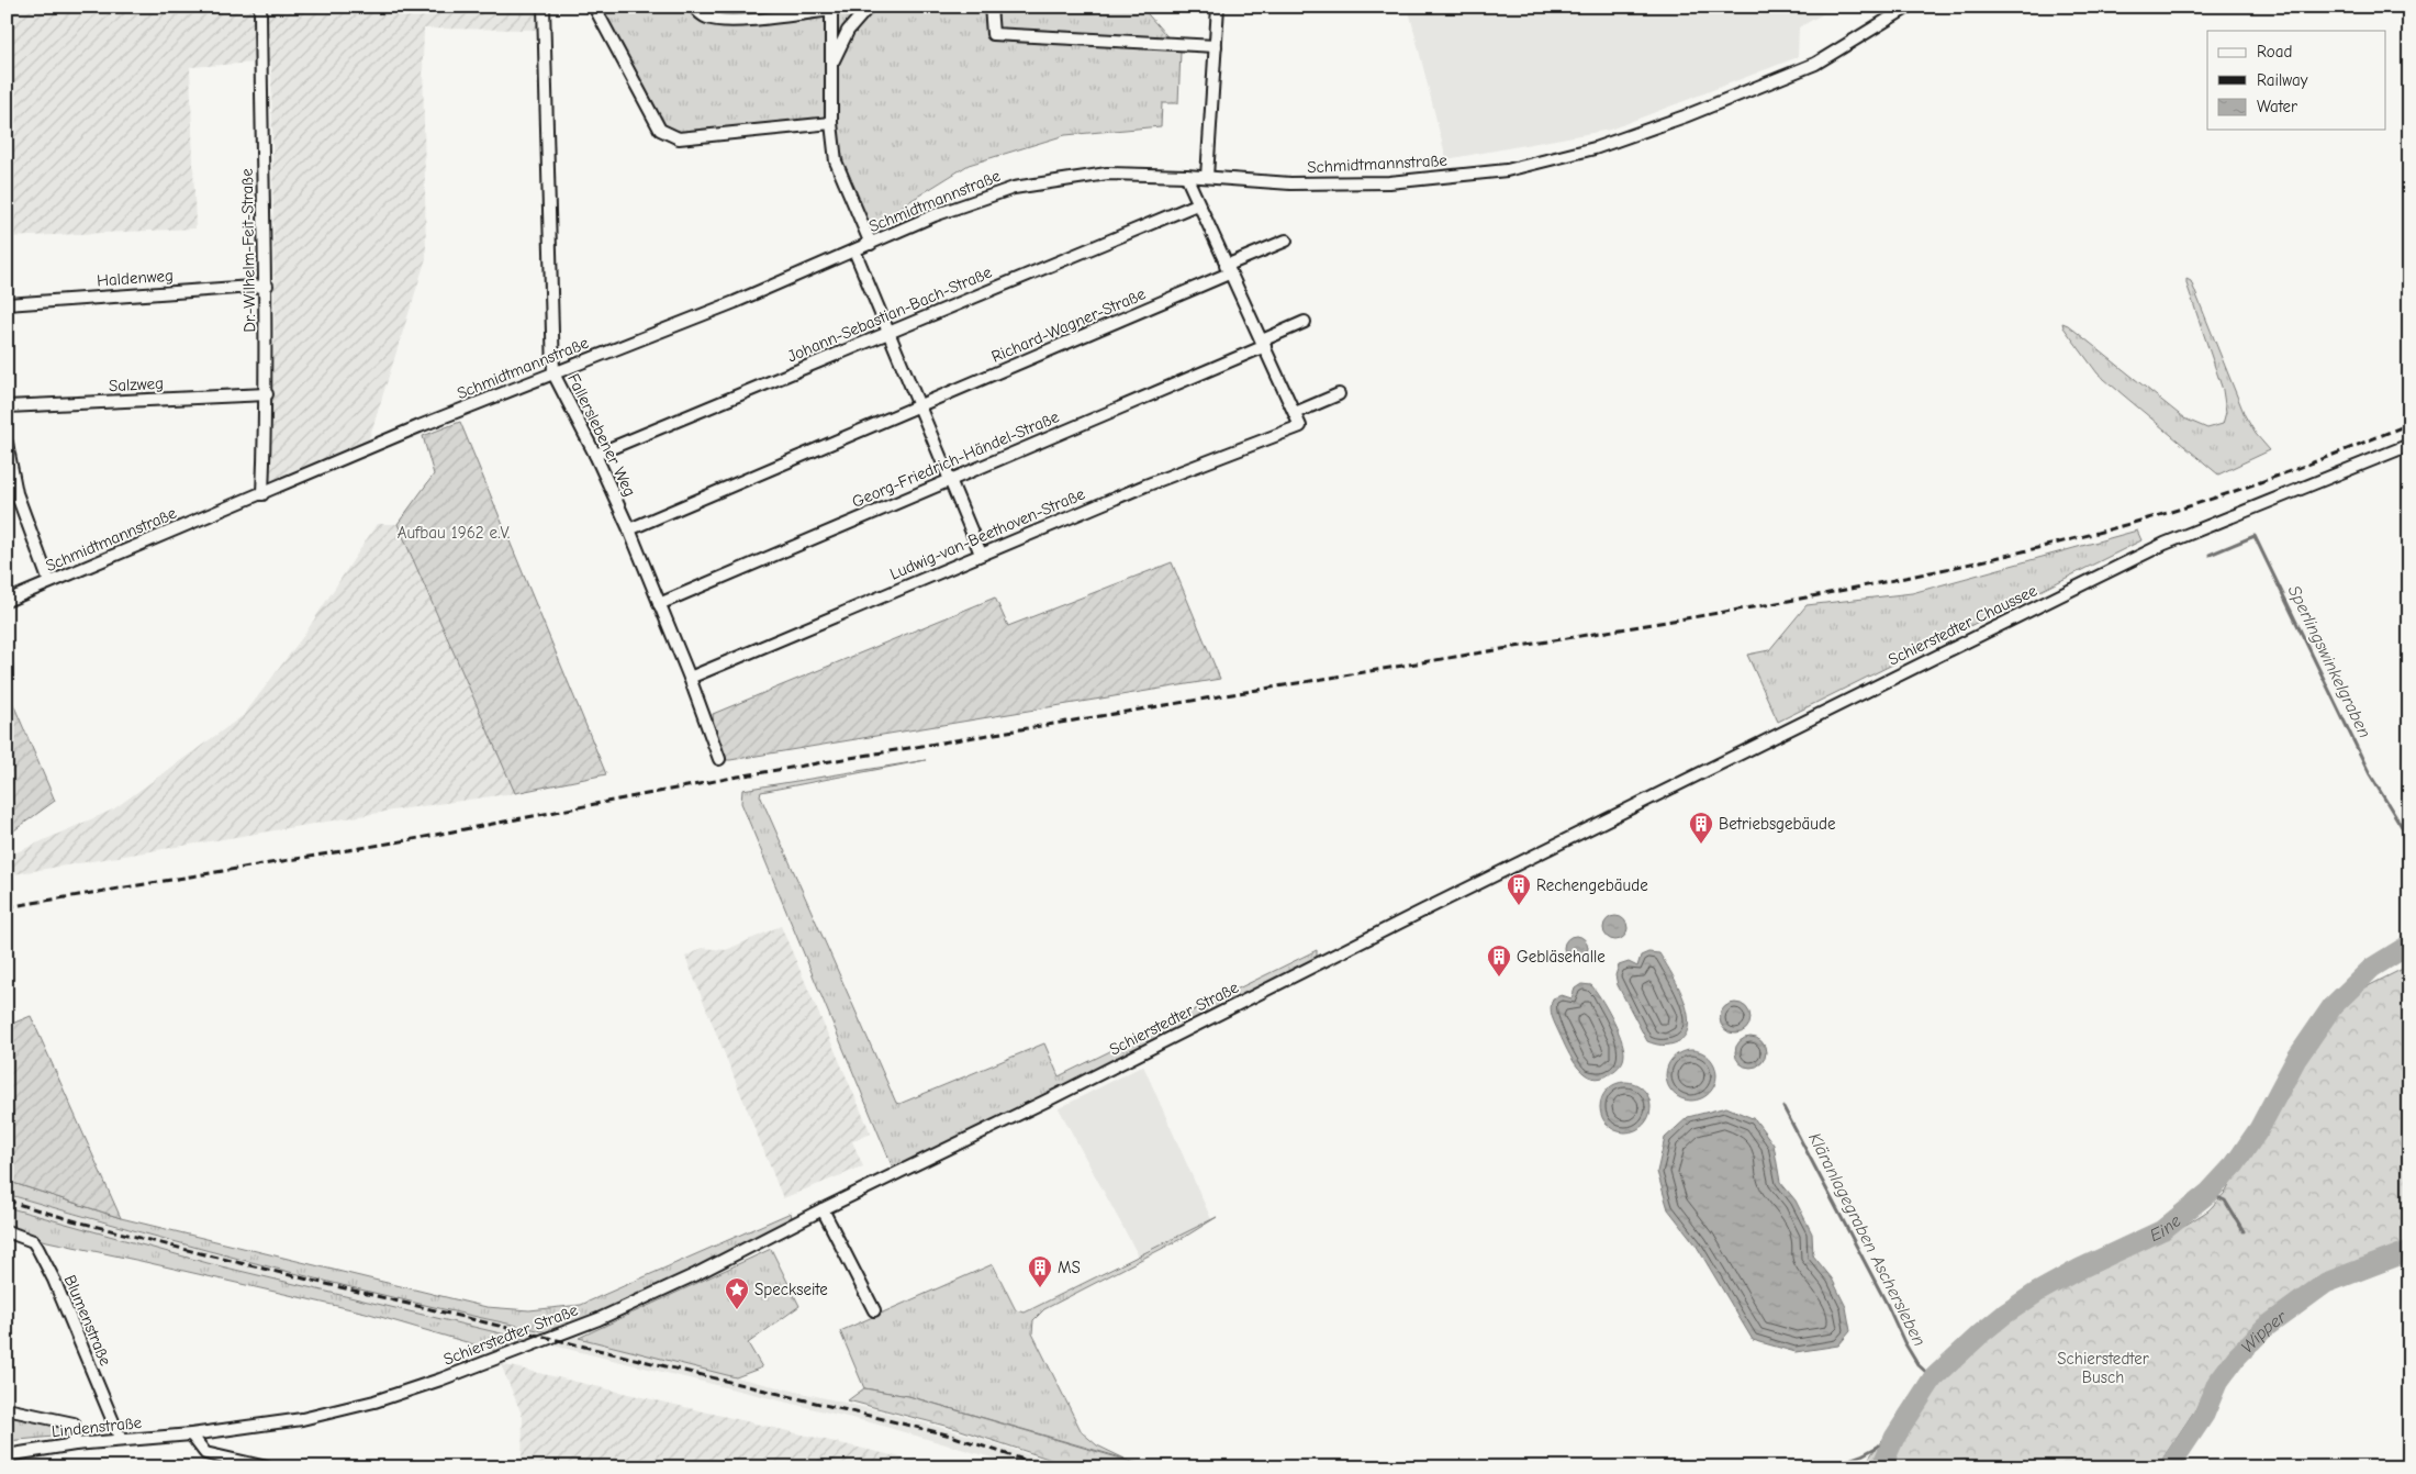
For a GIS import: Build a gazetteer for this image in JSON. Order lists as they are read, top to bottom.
{
  "streets": {
    "street": [
      "Schmidtmannstraße",
      "Dr.-Wilhelm-Feit-Straße",
      "Haldenweg",
      "Johann-Sebastian-Bach-Straße",
      "Richard-Wagner-Straße",
      "Salzweg",
      "Fallerslebener Weg",
      "Georg-Friedrich-Händel-Straße",
      "Ludwig-van-Beethoven-Straße",
      "Schierstedter Chaussee",
      "Schierstedter Straße",
      "Blumenstraße",
      "Lindenstraße"
    ]
  },
  "crossings": [
    ["Schmidtmannstraße", "Dr.-Wilhelm-Feit-Straße"],
    ["Schmidtmannstraße", "Fallerslebener Weg"],
    ["Dr.-Wilhelm-Feit-Straße", "Haldenweg"],
    ["Dr.-Wilhelm-Feit-Straße", "Salzweg"],
    ["Johann-Sebastian-Bach-Straße", "Fallerslebener Weg"],
    ["Richard-Wagner-Straße", "Fallerslebener Weg"],
    ["Fallerslebener Weg", "Georg-Friedrich-Händel-Straße"],
    ["Fallerslebener Weg", "Ludwig-van-Beethoven-Straße"],
    ["Schierstedter Chaussee", "Schierstedter Straße"],
    ["Schierstedter Straße", "Lindenstraße"],
    ["Blumenstraße", "Lindenstraße"]
  ],
  "water": [
    "Sperlingswinkelgraben",
    "Eine",
    "Kläranlagegraben Aschersleben",
    "Wipper"
  ],
  "parks": ["Aufbau 1962 e.V.", "Schierstedter Busch"],
  "places": {
    "building": [
      "Betriebsgebäude",
      "Rechengebäude",
      "Gebläsehalle",
      "MS"
    ],
    "place": ["Speckseite"]
  },
  "legend": ["Road", "Railway", "Water"]
}
